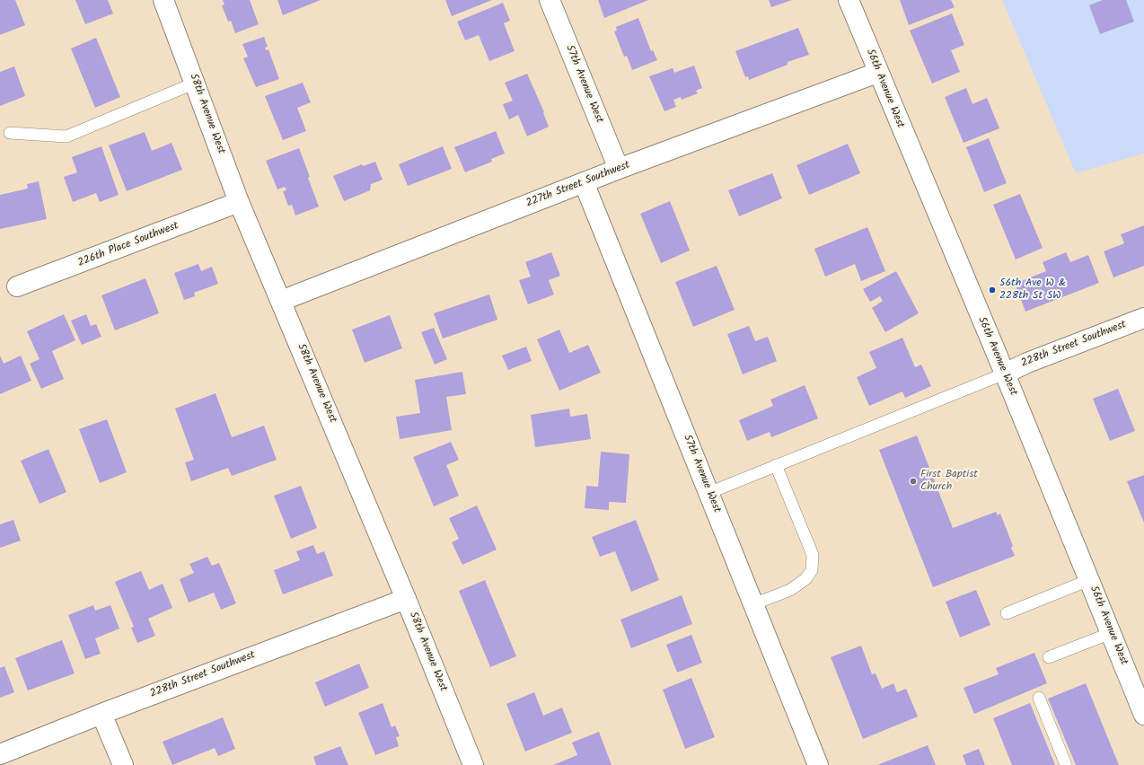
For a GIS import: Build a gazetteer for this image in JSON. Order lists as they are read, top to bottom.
{
  "streets": {
    "street": [
      "57th Avenue West",
      "56th Avenue West",
      "58th Avenue West",
      "227th Street Southwest",
      "226th Place Southwest",
      "228th Street Southwest"
    ]
  },
  "crossings": [
    ["57th Avenue West", "227th Street Southwest"],
    ["56th Avenue West", "227th Street Southwest"],
    ["56th Avenue West", "228th Street Southwest"],
    ["58th Avenue West", "227th Street Southwest"],
    ["58th Avenue West", "226th Place Southwest"],
    ["58th Avenue West", "228th Street Southwest"]
  ],
  "places": ["56th Ave W & 228th St SW", "First Baptist Church"]
}
